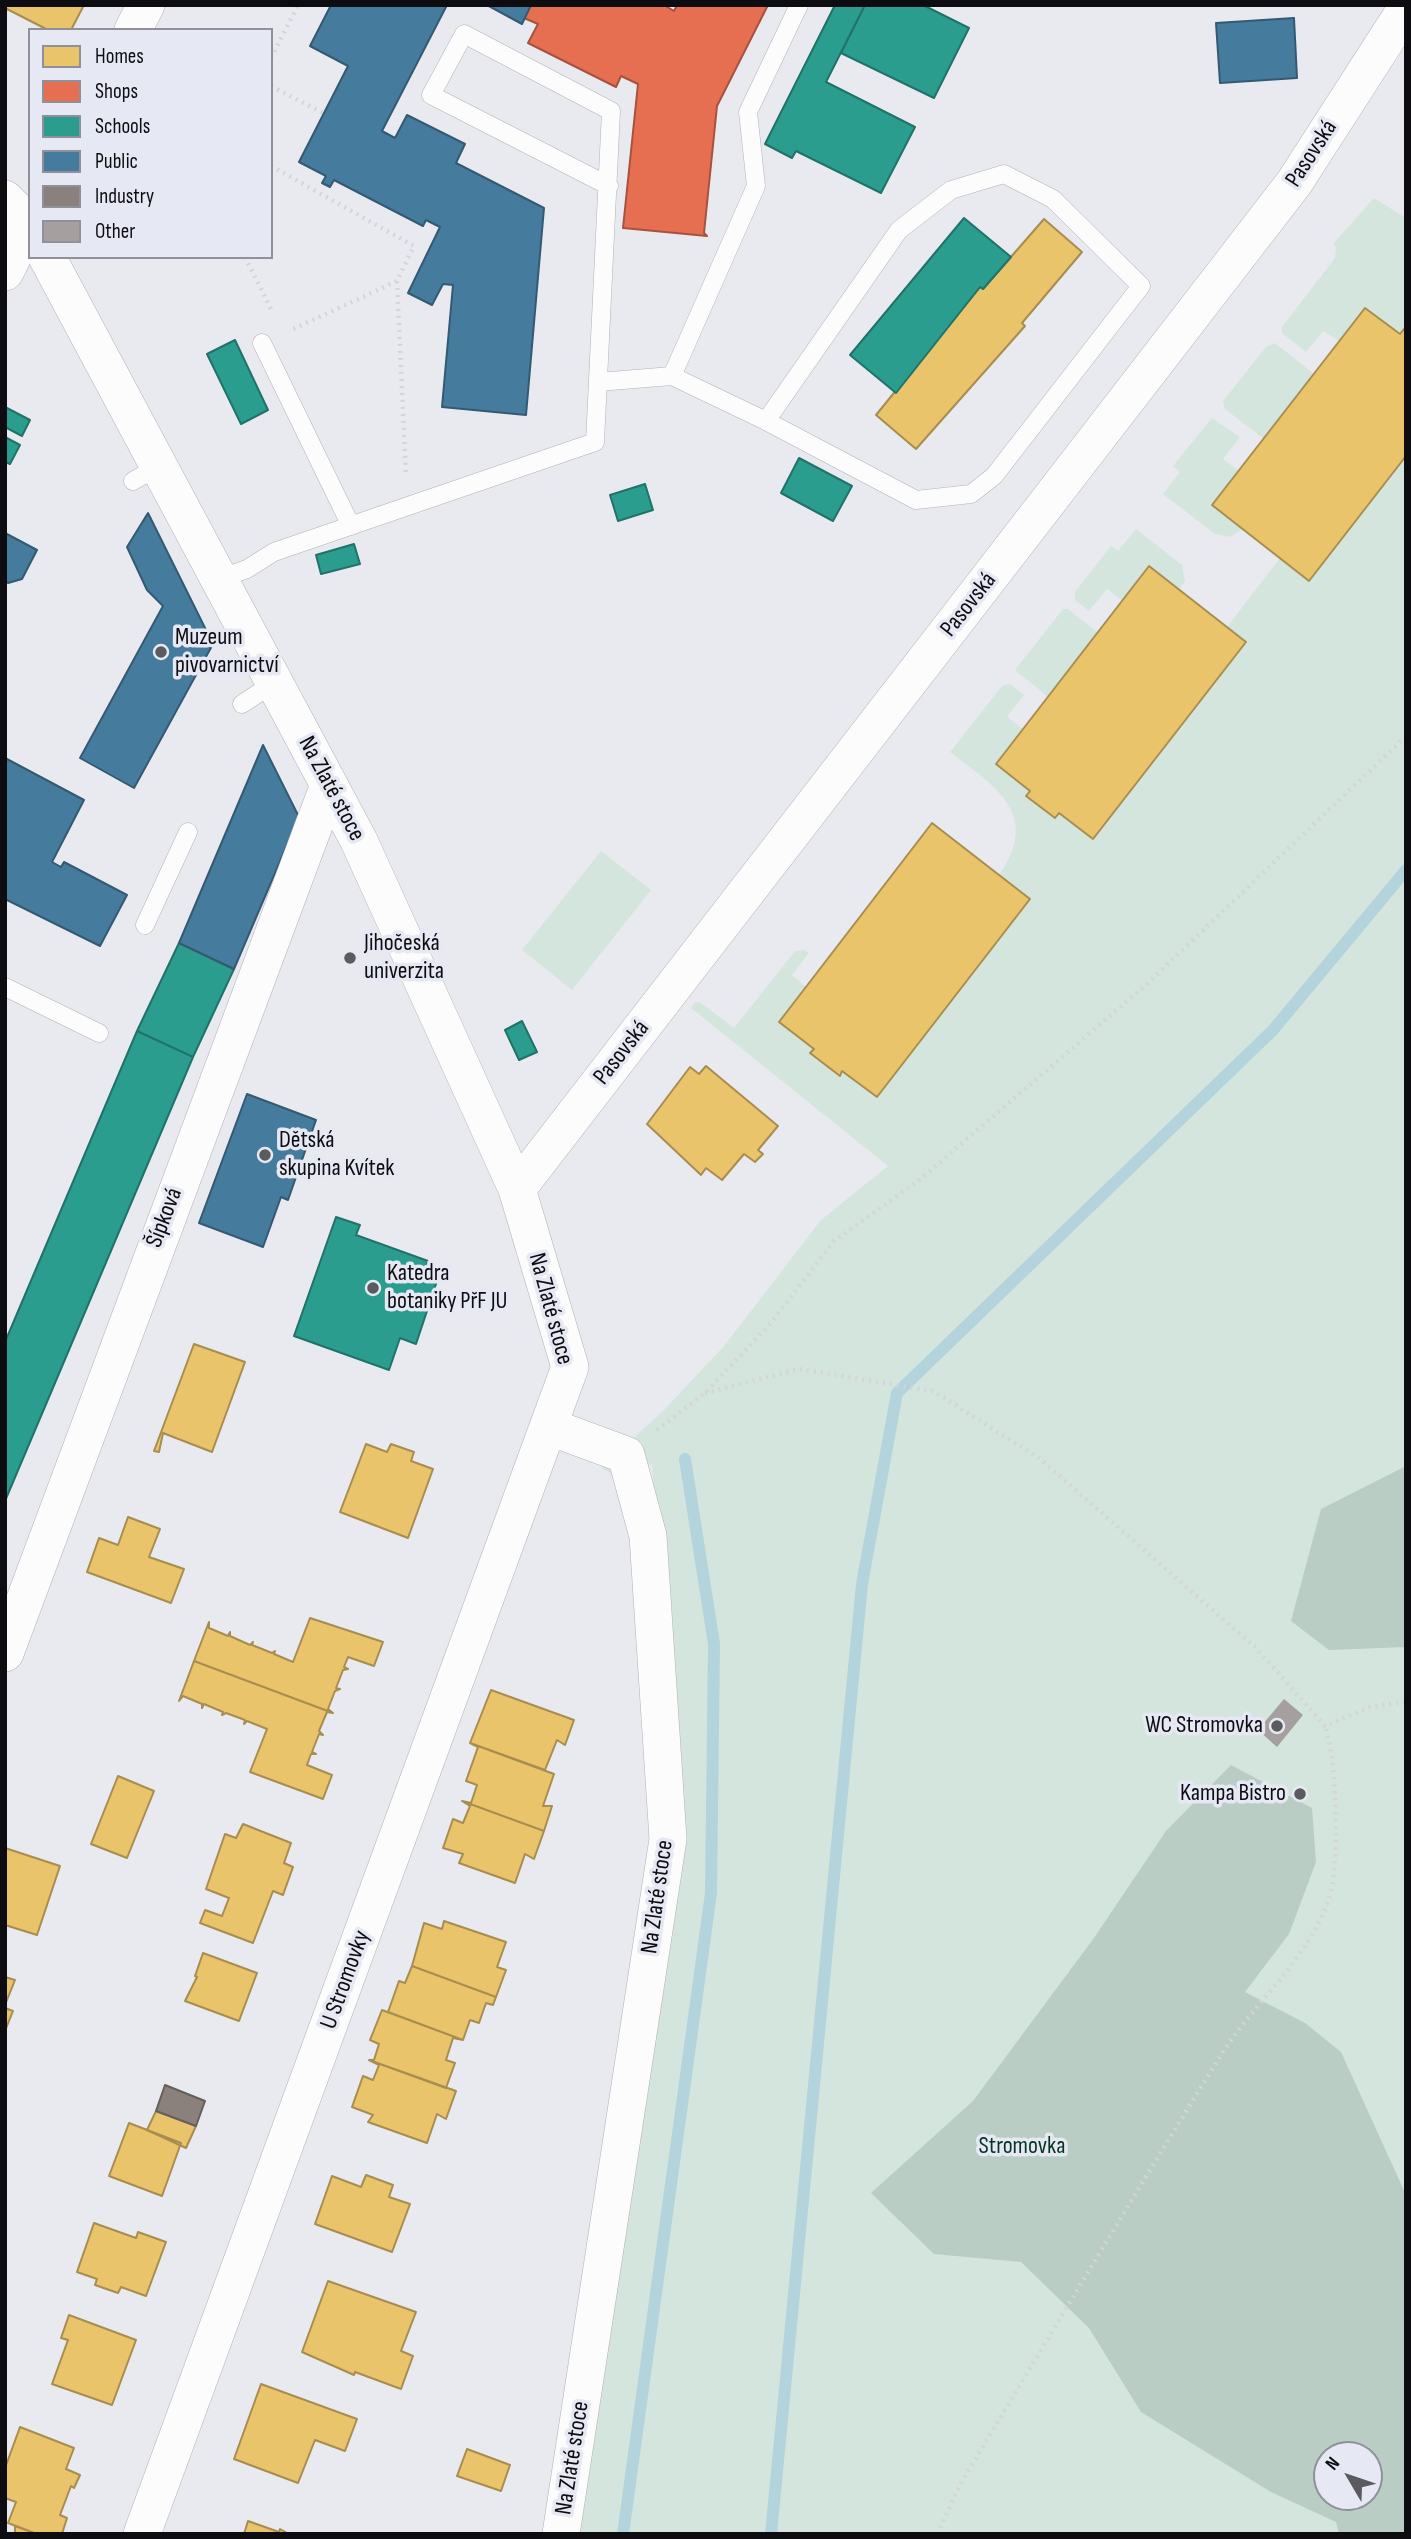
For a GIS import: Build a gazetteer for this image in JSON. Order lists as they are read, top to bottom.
{
  "streets": {
    "street": [
      "Pasovská",
      "Na Zlaté stoce",
      "Šípková",
      "U Stromovky"
    ]
  },
  "crossings": [
    ["Pasovská", "Na Zlaté stoce"],
    ["Na Zlaté stoce", "Šípková"],
    ["Na Zlaté stoce", "U Stromovky"]
  ],
  "parks": ["Stromovka"],
  "places": [
    "Muzeum pivovarnictví",
    "Jihočeská univerzita",
    "Dětská skupina Kvítek",
    "Katedra botaniky PřF JU",
    "WC Stromovka",
    "Kampa Bistro"
  ],
  "legend": [
    "Homes",
    "Shops",
    "Schools",
    "Public",
    "Industry",
    "Other"
  ],
  "north": "top left"
}
